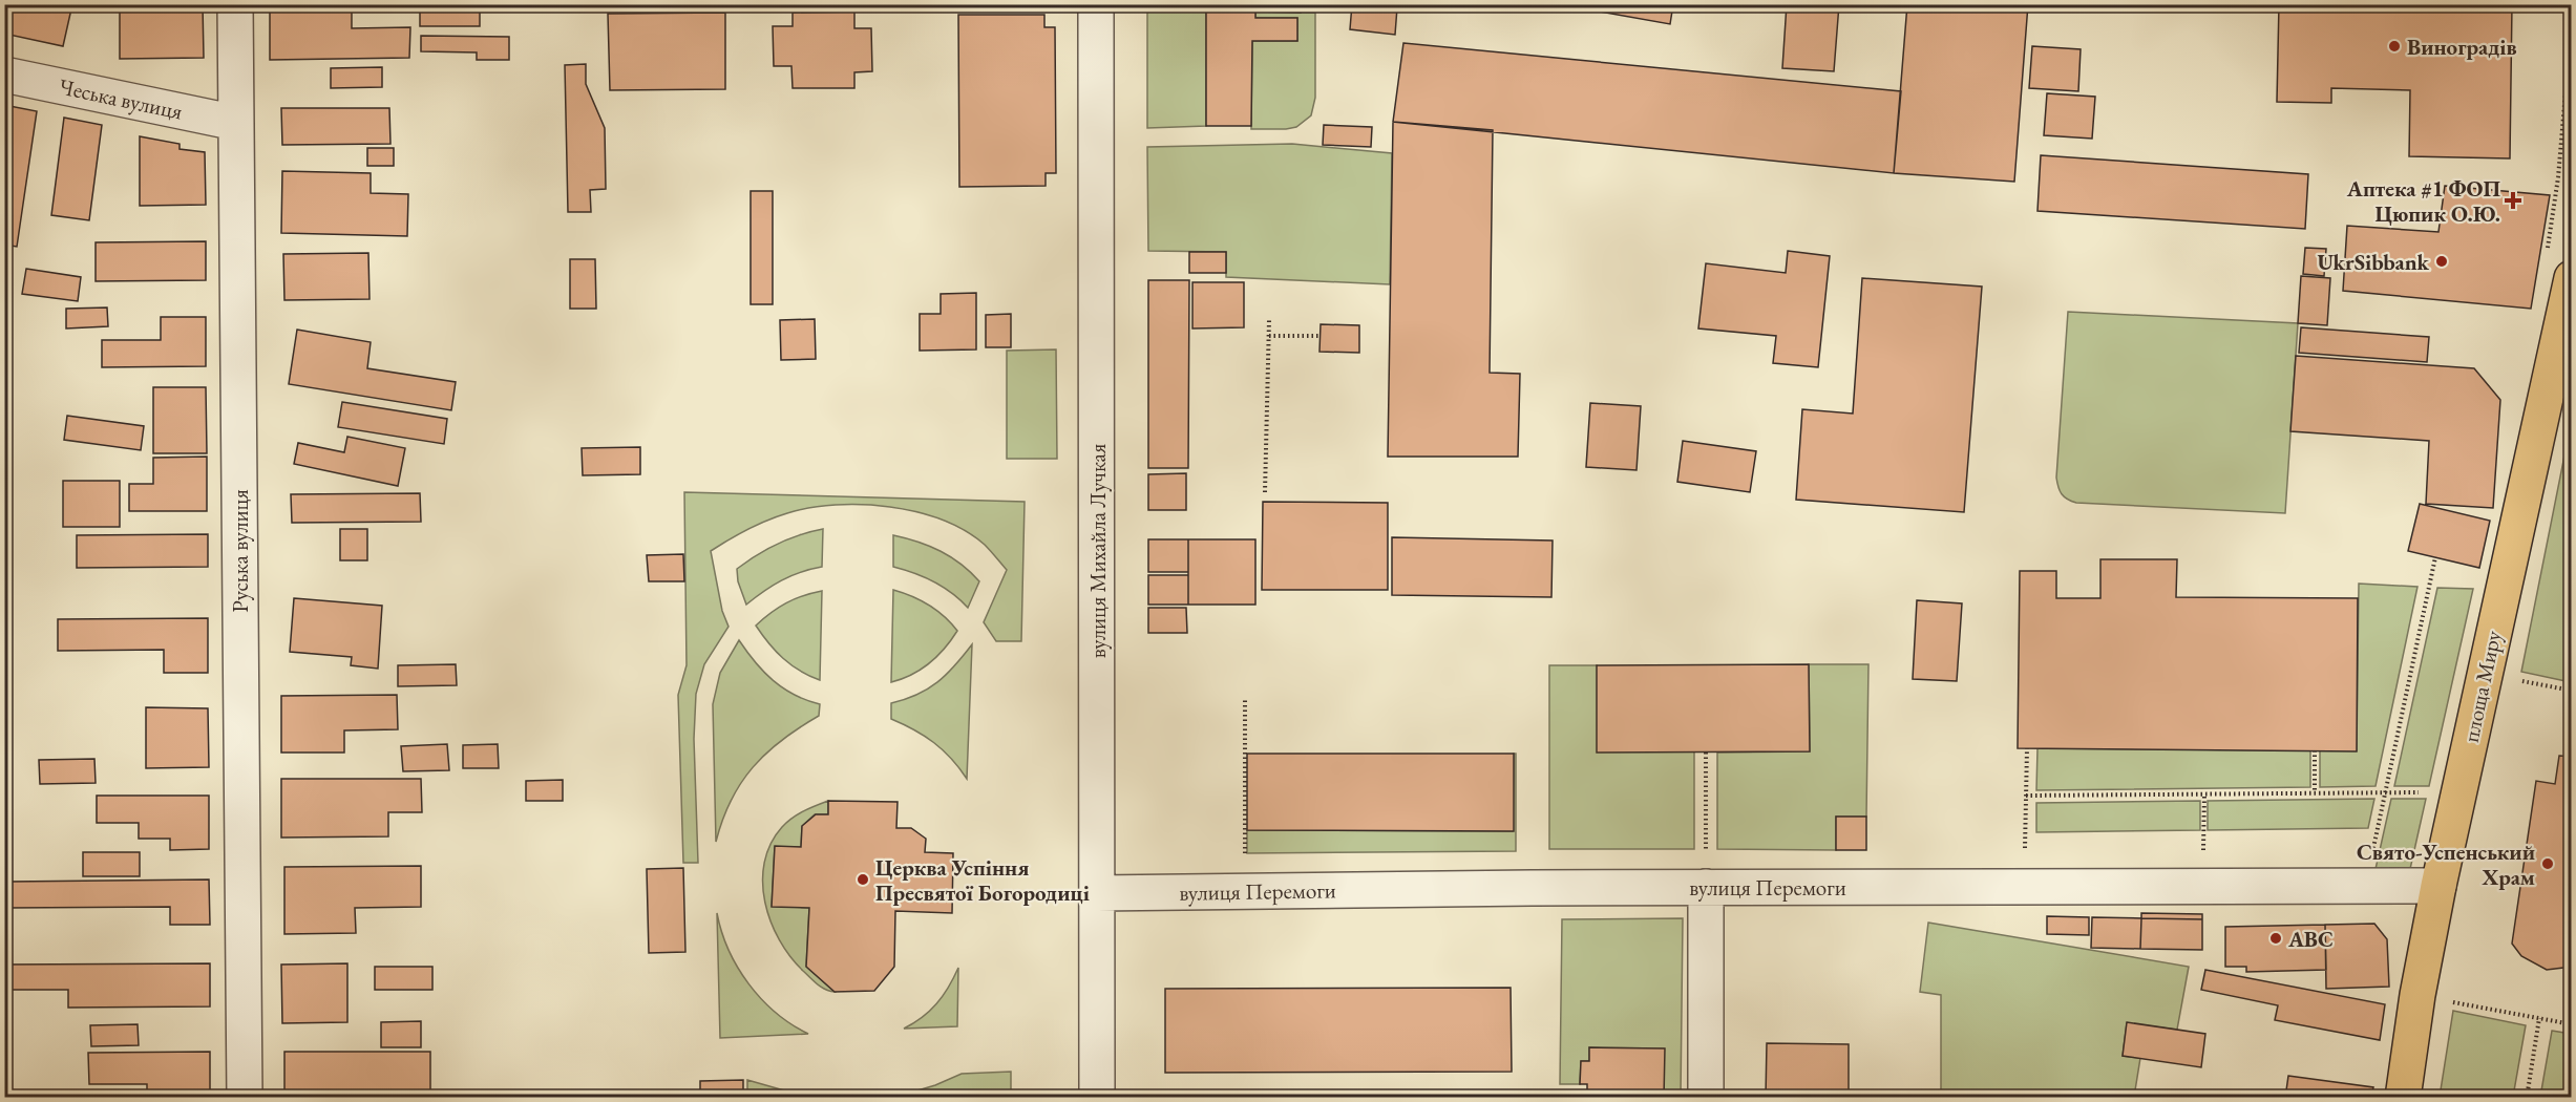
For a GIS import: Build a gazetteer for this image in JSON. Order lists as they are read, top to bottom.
{
  "streets": {
    "highway": ["площа Миру"],
    "street": [
      "Чеська вулиця",
      "Руська вулиця",
      "вулиця Михайла Лучкая",
      "вулиця Перемоги"
    ]
  },
  "crossings": [
    ["Чеська вулиця", "Руська вулиця"],
    ["вулиця Михайла Лучкая", "вулиця Перемоги"],
    ["площа Миру", "вулиця Перемоги"]
  ],
  "places": {
    "other": [
      "Виноградів",
      "UkrSibbank",
      "Свято-Успенський Храм",
      "Церква Успіння Пресвятої Богородиці",
      "ABC"
    ],
    "health": ["Аптека #1 ФОП Цюпик О.Ю."]
  }
}
